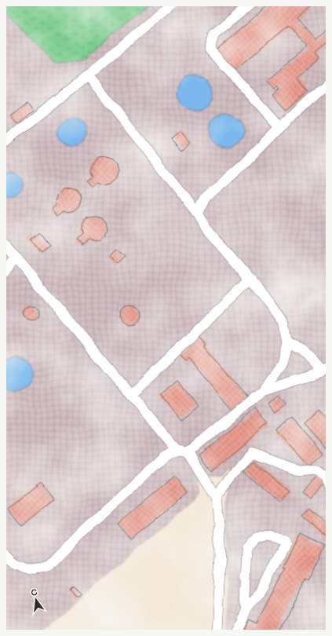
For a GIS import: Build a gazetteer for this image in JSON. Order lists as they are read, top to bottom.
{
  "north": "top"
}
